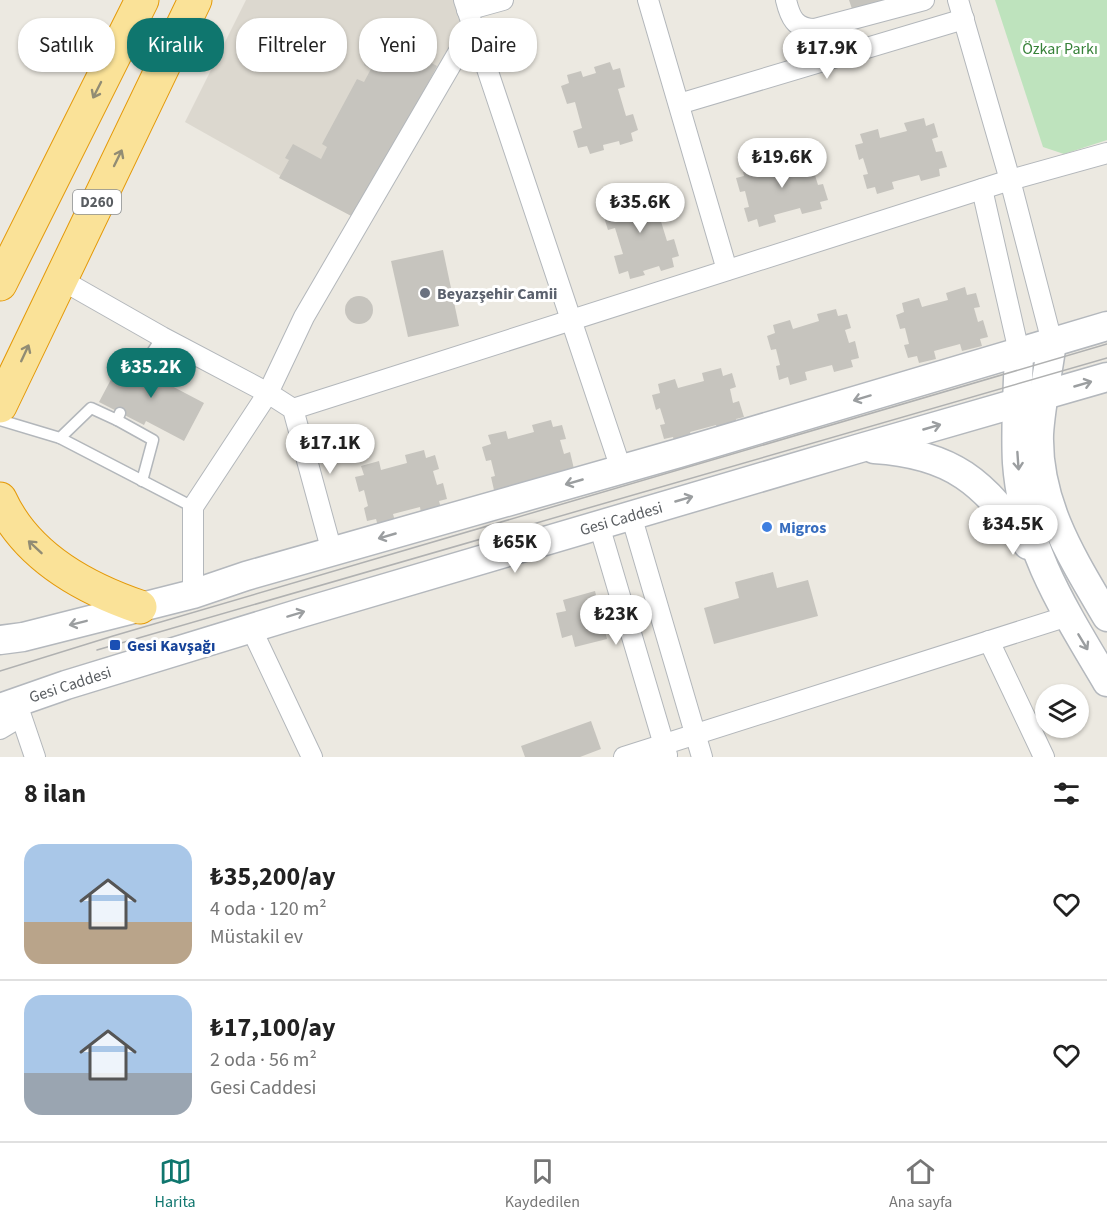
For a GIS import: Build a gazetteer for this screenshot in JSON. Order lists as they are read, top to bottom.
{
  "streets": {
    "highway": ["D260"],
    "main road": ["Gesi Caddesi"]
  },
  "parks": ["Özkar Parkı"],
  "places": {
    "other": ["Beyazşehir Camii", "Migros"],
    "transit": ["Gesi Kavşağı"]
  },
  "page": {
    "chip": [
      "Satılık",
      "Kiralık",
      "Filtreler",
      "Yeni",
      "Daire"
    ],
    "price": [
      "₺17.9K",
      "₺19.6K",
      "₺35.6K",
      "₺35.2K",
      "₺17.1K",
      "₺34.5K",
      "₺65K",
      "₺23K"
    ],
    "heading": "8 ilan",
    "list": [
      {
        "name": "₺35,200/ay",
        "note": "4 oda · 120 m² · Müstakil ev"
      },
      {
        "name": "₺17,100/ay",
        "note": "2 oda · 56 m² · Gesi Caddesi"
      }
    ],
    "tabs": ["Harita", "Kaydedilen", "Ana sayfa"]
  }
}
